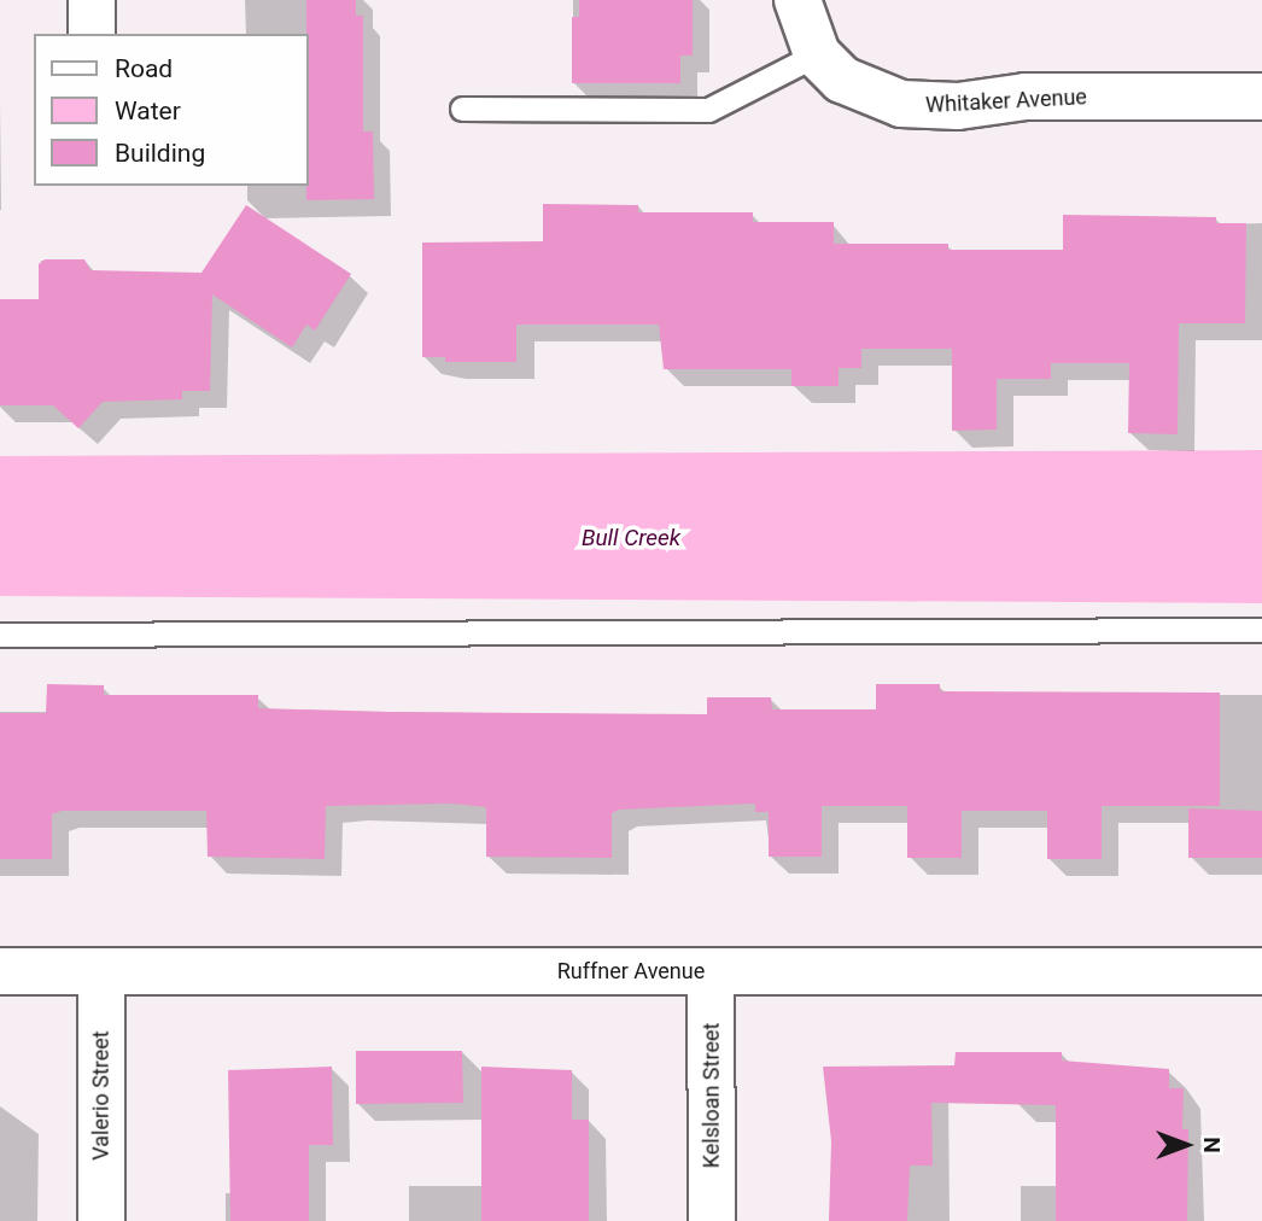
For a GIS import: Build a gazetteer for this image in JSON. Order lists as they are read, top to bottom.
{
  "streets": {
    "street": [
      "Whitaker Avenue",
      "Ruffner Avenue",
      "Valerio Street",
      "Kelsloan Street"
    ]
  },
  "crossings": [
    ["Ruffner Avenue", "Valerio Street"],
    ["Ruffner Avenue", "Kelsloan Street"]
  ],
  "water": ["Bull Creek"],
  "legend": ["Road", "Water", "Building"],
  "north": "right"
}
